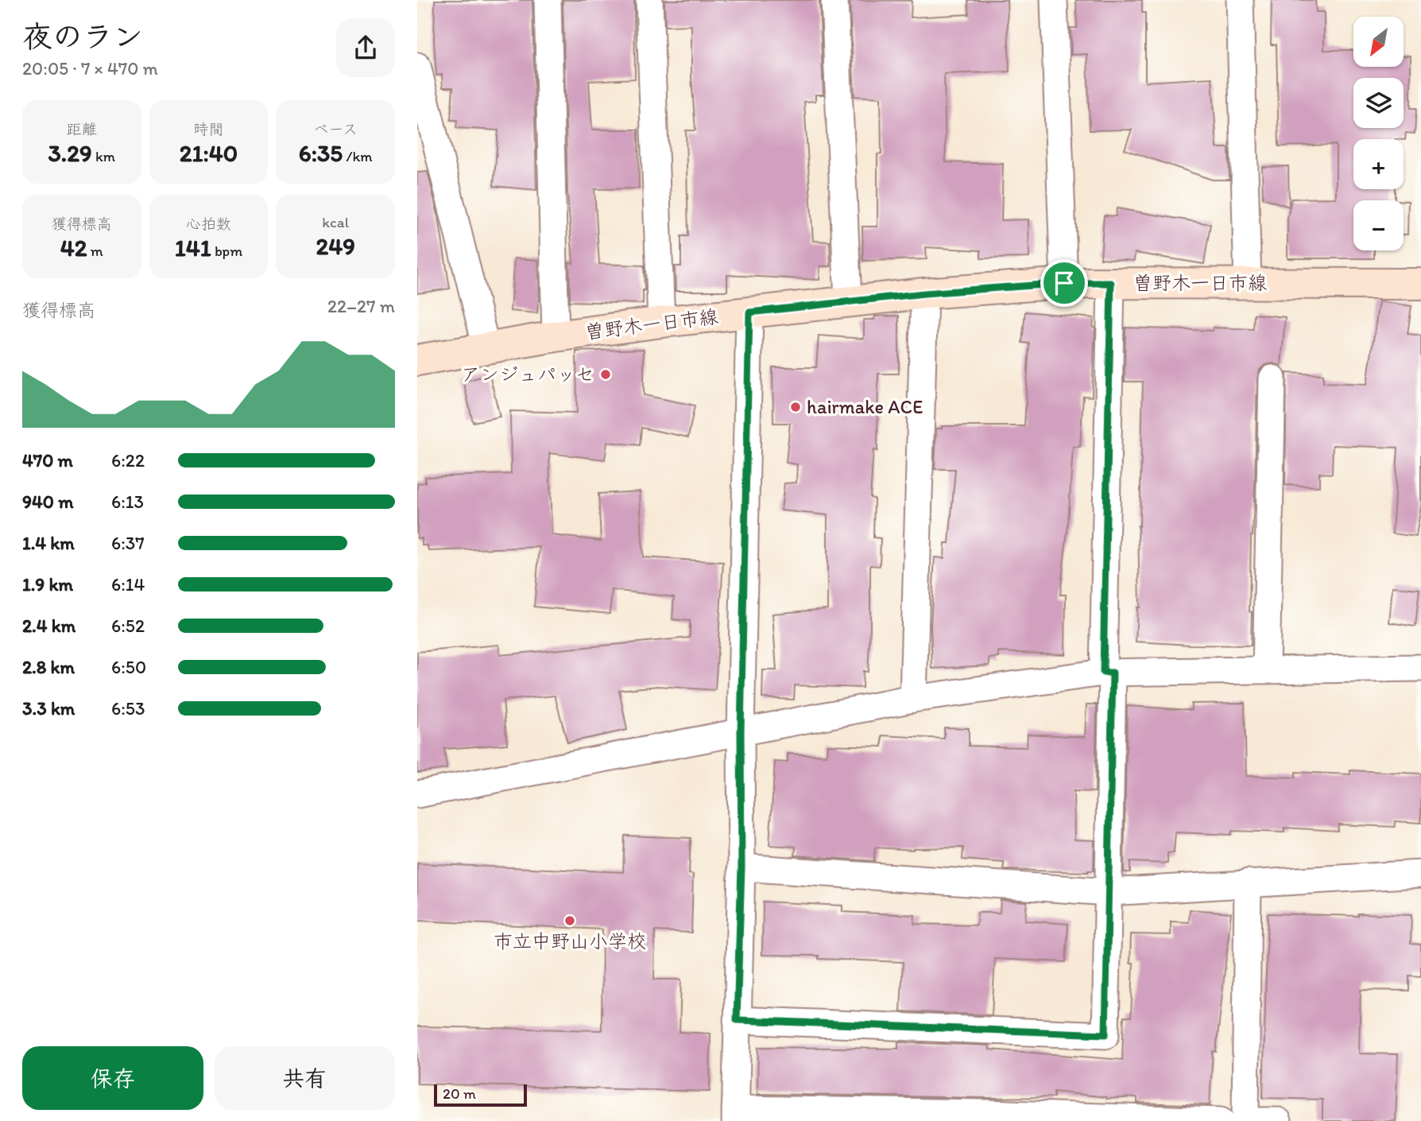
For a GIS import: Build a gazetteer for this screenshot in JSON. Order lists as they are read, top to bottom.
{
  "streets": {
    "main road": ["曽野木一日市線"]
  },
  "places": ["アンジュパッセ", "hairmake ACE", "市立中野山小学校"],
  "scale_bar": "20 m",
  "north": "bottom left",
  "page": {
    "heading": ["夜のラン", "20:05 · 7 × 470 m"],
    "map_buttons": ["+", "−"],
    "stats": [
      ["距離", "3.29 km"],
      ["時間", "21:40"],
      ["ペース", "6:35 /km"],
      ["獲得標高", "42 m"],
      ["心拍数", "141 bpm"],
      ["kcal", "249"]
    ],
    "chart": ["獲得標高", "22–27 m"],
    "list": [
      {
        "name": "470 m",
        "note": "6:22"
      },
      {
        "name": "940 m",
        "note": "6:13"
      },
      {
        "name": "1.4 km",
        "note": "6:37"
      },
      {
        "name": "1.9 km",
        "note": "6:14"
      },
      {
        "name": "2.4 km",
        "note": "6:52"
      },
      {
        "name": "2.8 km",
        "note": "6:50"
      },
      {
        "name": "3.3 km",
        "note": "6:53"
      }
    ],
    "buttons": ["保存", "共有"],
    "scale": "20 m"
  }
}
